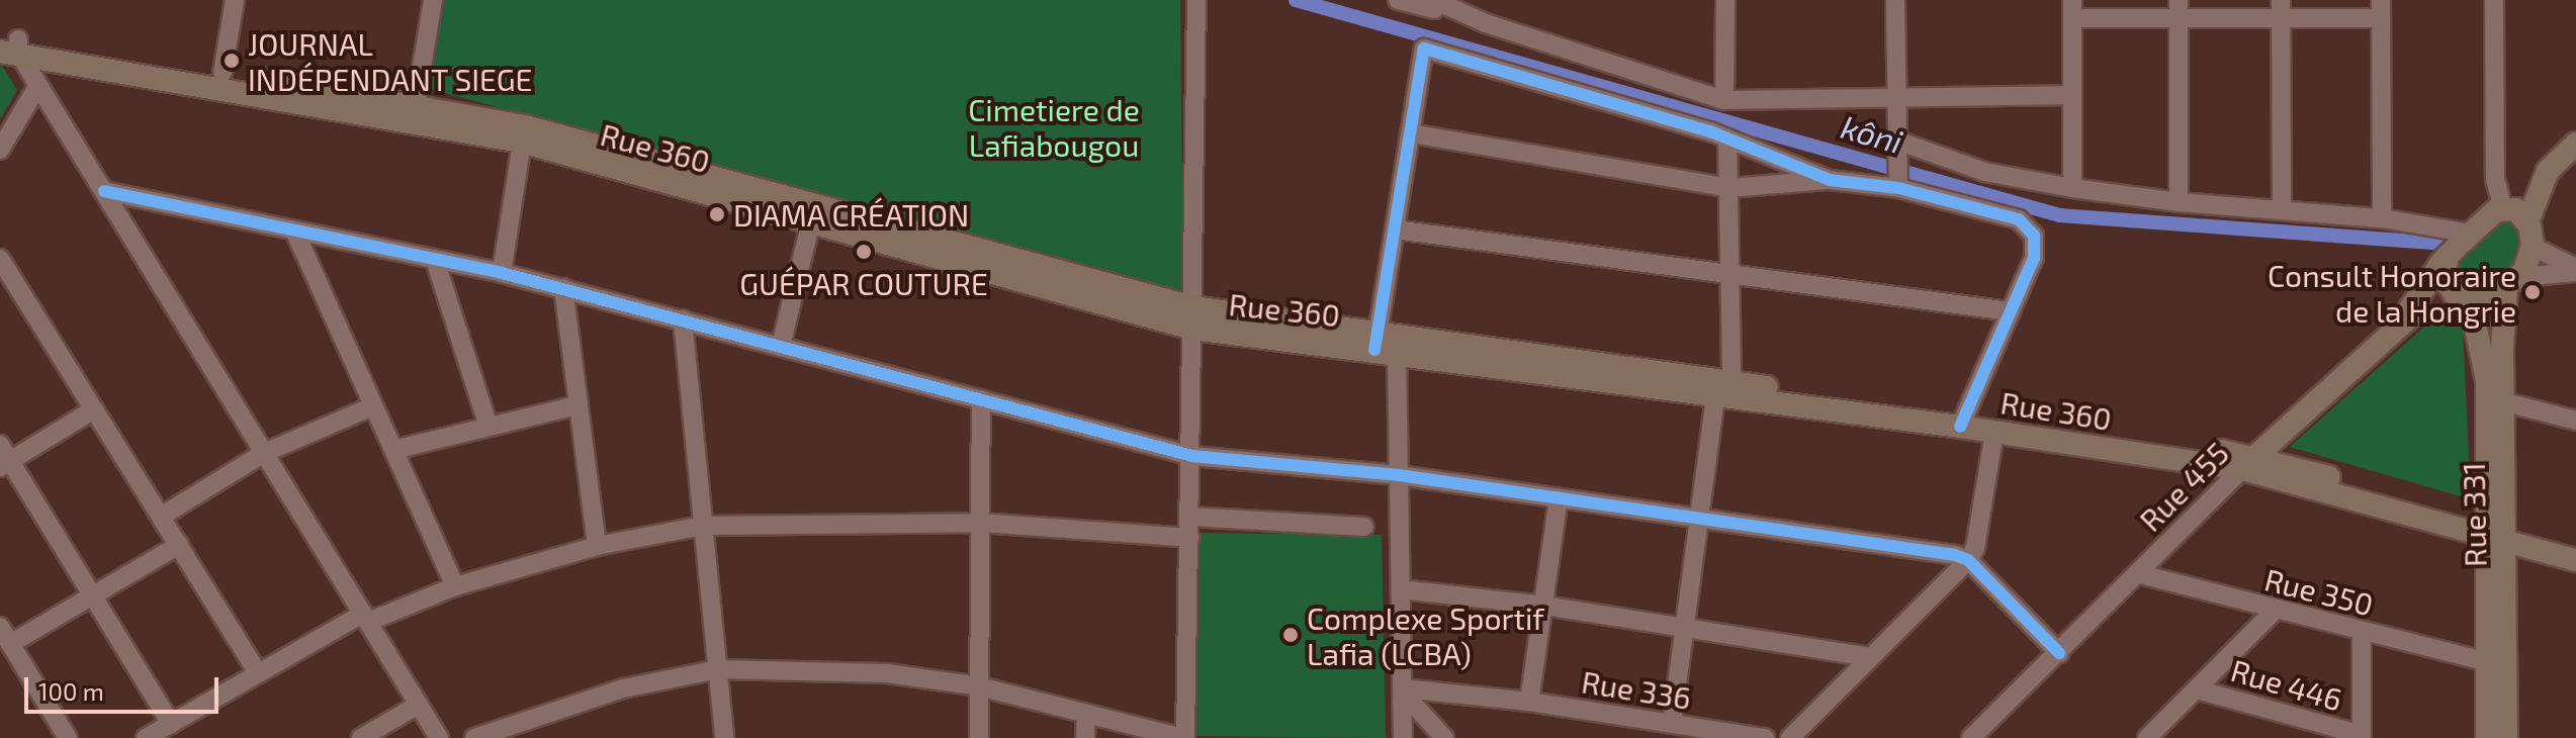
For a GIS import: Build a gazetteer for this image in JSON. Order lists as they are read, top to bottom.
{
  "streets": {
    "main road": ["Rue 360", "Rue 455", "Rue 331"],
    "street": ["Rue 350", "Rue 446", "Rue 336"]
  },
  "crossings": [
    ["Rue 360", "Rue 455"],
    ["Rue 360", "Rue 331"],
    ["Rue 455", "Rue 331"],
    ["Rue 455", "Rue 350"],
    ["Rue 331", "Rue 350"]
  ],
  "water": ["kôni"],
  "parks": ["Cimetiere de Lafiabougou"],
  "places": [
    "JOURNAL INDÉPENDANT SIEGE",
    "DIAMA CRÉATION",
    "GUÉPAR COUTURE",
    "Consult Honoraire de la Hongrie",
    "Complexe Sportif Lafia (LCBA)"
  ],
  "scale_bar": "100 m"
}
